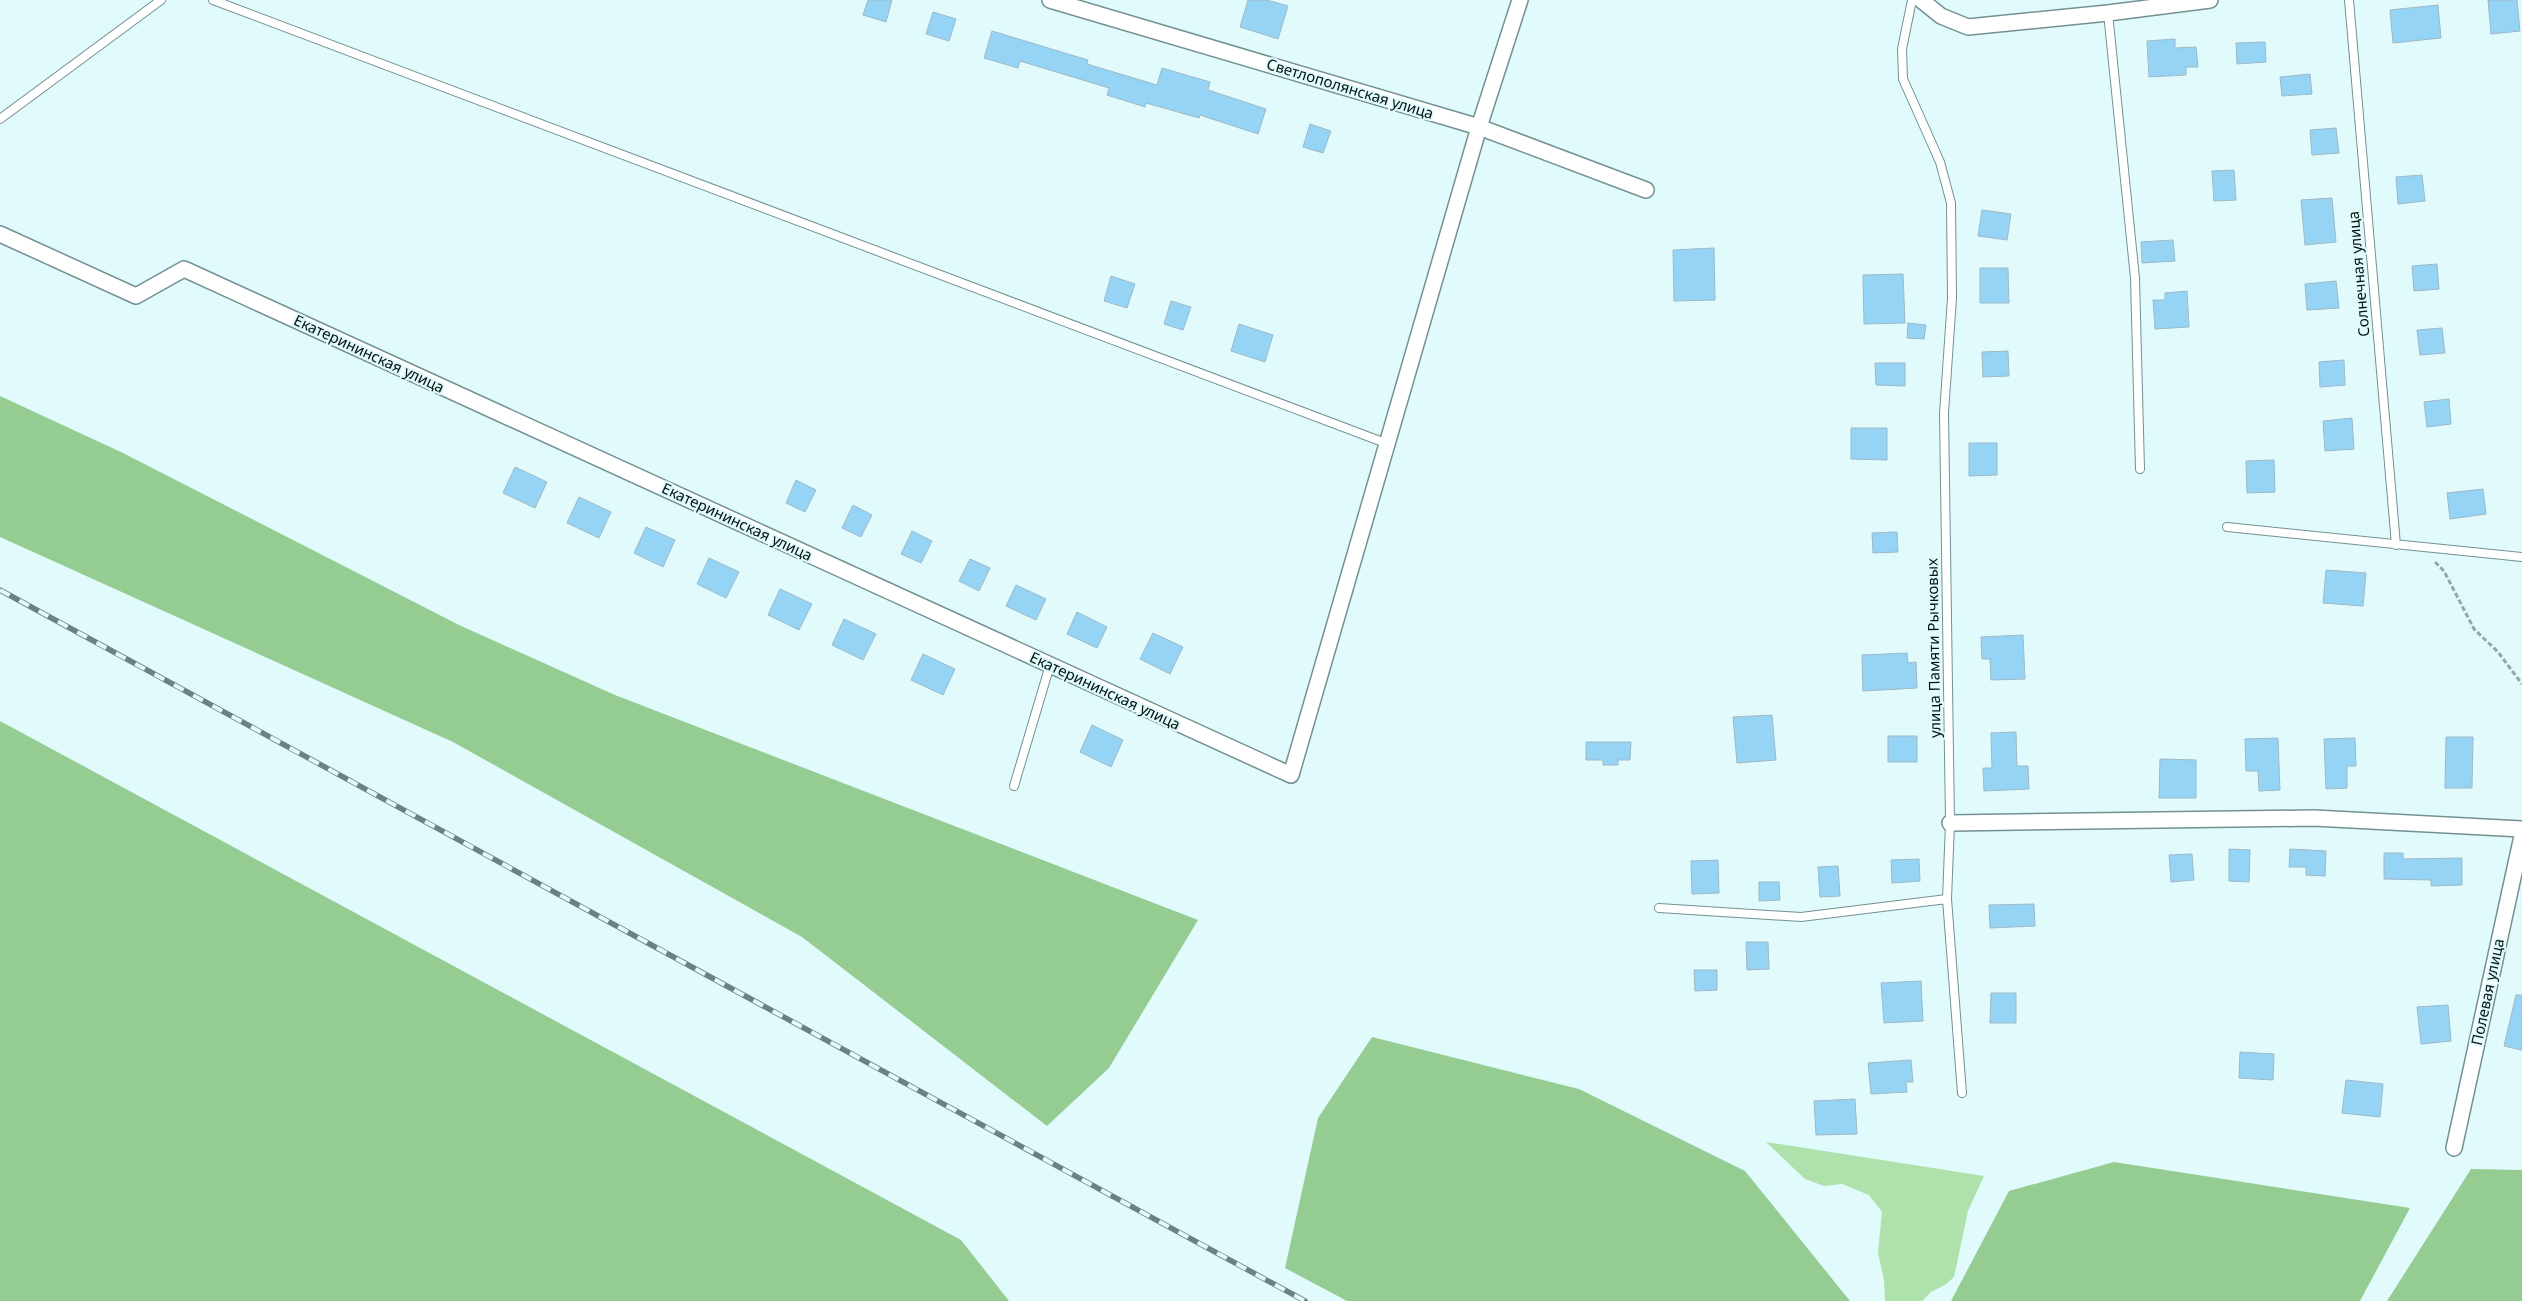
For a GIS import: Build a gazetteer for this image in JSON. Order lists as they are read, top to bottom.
{
  "streets": {
    "street": ["Светлополянская улица", "Екатерининская улица", "Полевая улица"],
    "lane": ["Солнечная улица", "улица Памяти Рычковых"]
  }
}
